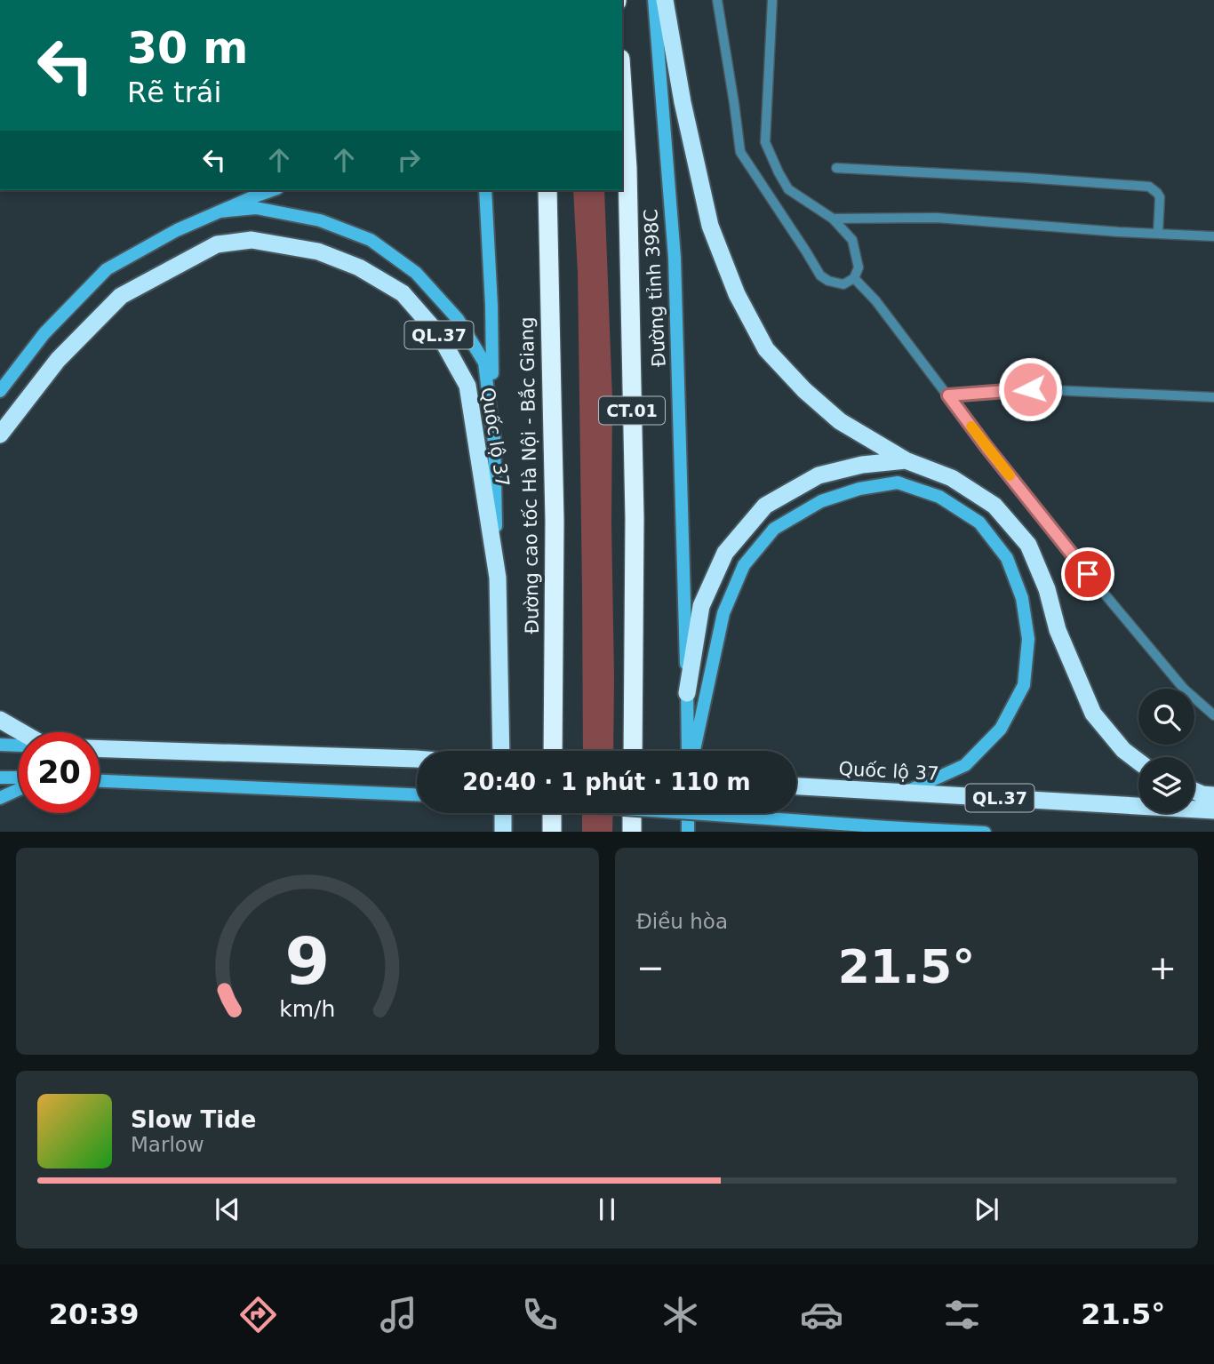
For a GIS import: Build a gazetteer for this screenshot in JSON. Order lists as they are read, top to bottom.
{
  "streets": {
    "highway": [
      "QL.37",
      "CT.01",
      "Quốc lộ 37",
      "Đường cao tốc Hà Nội - Bắc Giang"
    ],
    "main road": ["Đường tỉnh 398C"]
  },
  "page": {
    "turn": ["30 m", "Rẽ trái"],
    "limit": "20",
    "trip": "20:40 · 1 phút · 110 m",
    "tile": "Điều hòa",
    "heat": ["−", "21.5°", "+"],
    "song": ["Slow Tide", "Marlow"],
    "tabs": ["20:39", "21.5°"],
    "gauge": ["9", "km/h"]
  }
}
